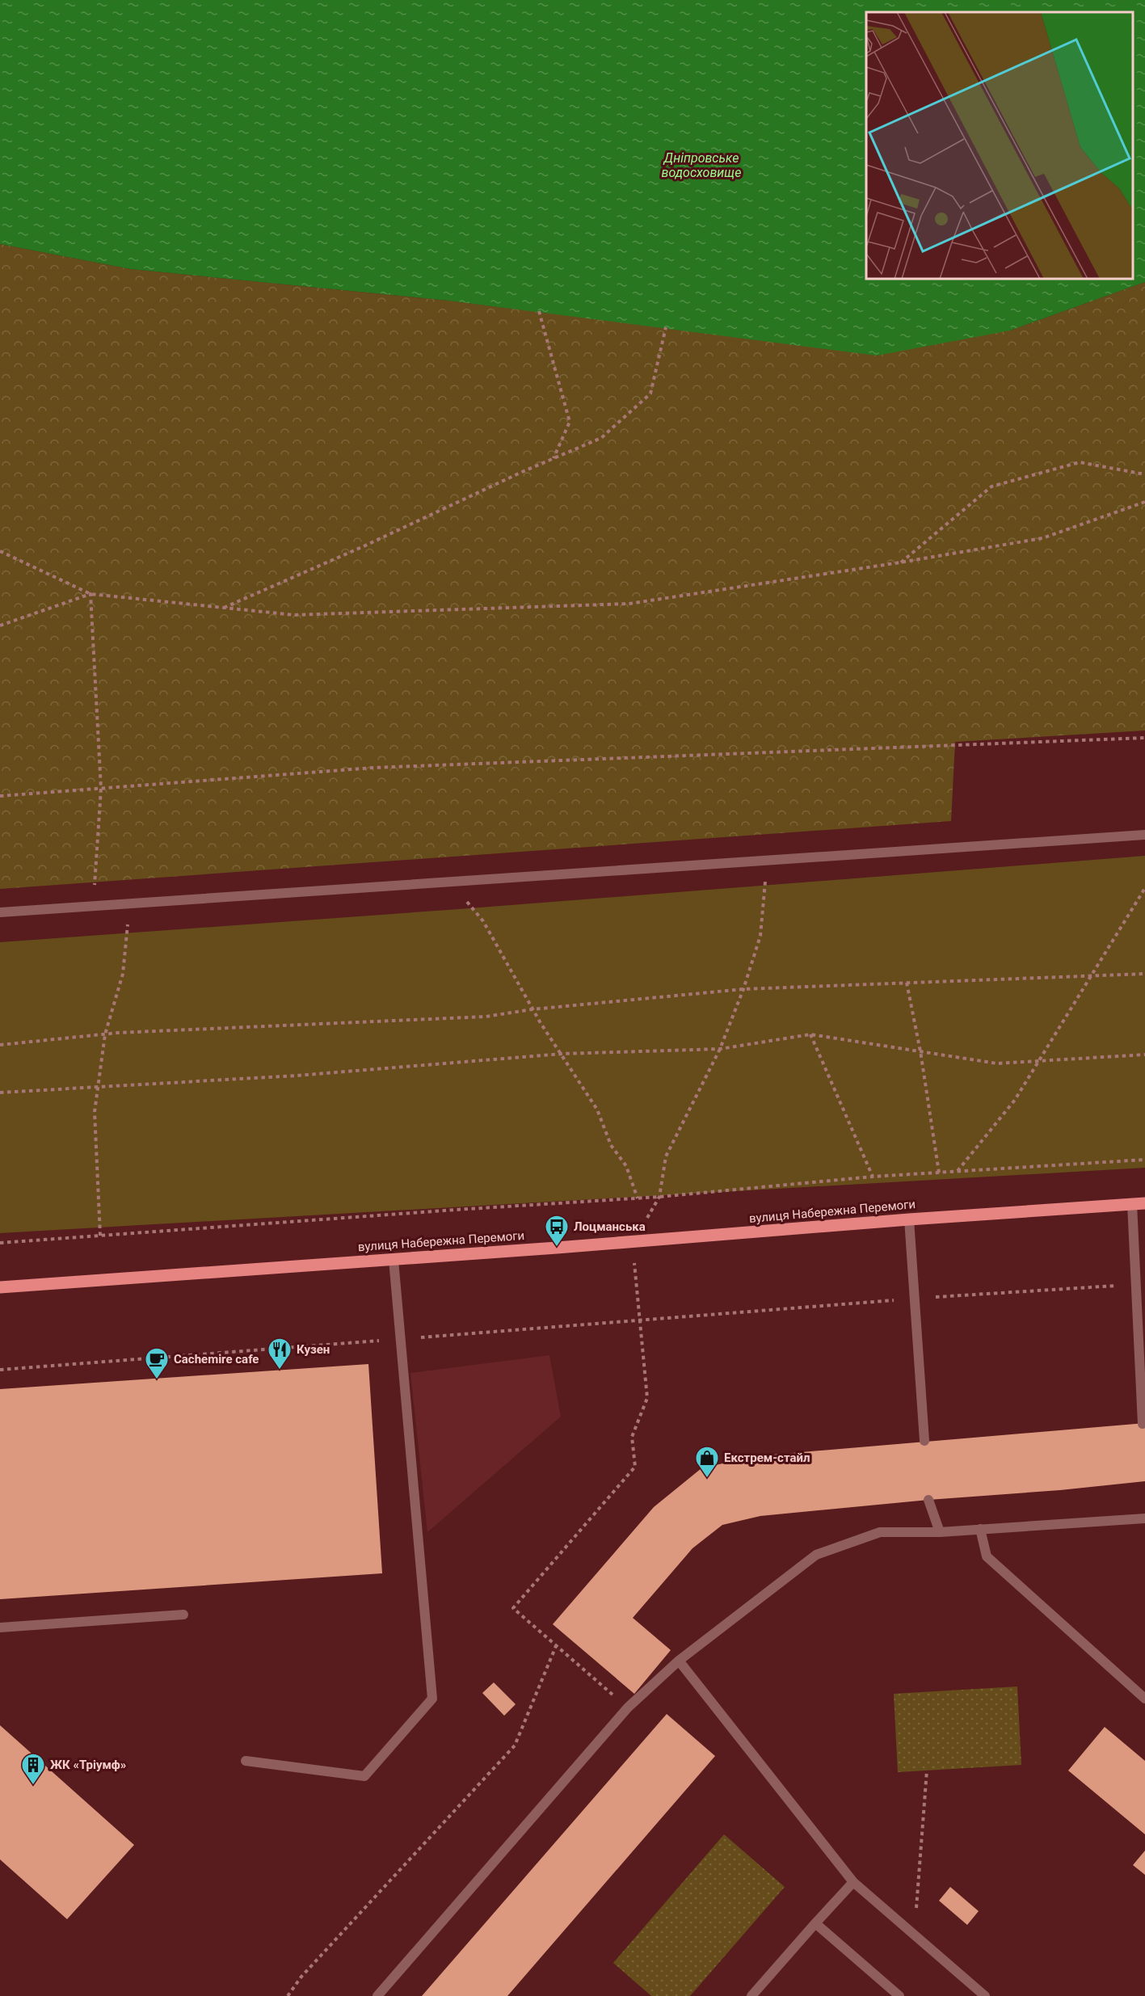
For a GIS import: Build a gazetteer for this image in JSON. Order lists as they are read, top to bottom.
{
  "streets": {
    "main road": ["вулиця Набережна Перемоги"]
  },
  "water": ["Дніпровське водосховище"],
  "places": {
    "bus stop": ["Лоцманська"],
    "restaurant": ["Кузен"],
    "cafe": ["Cachemire cafe"],
    "shop": ["Екстрем-стайл"],
    "building": ["ЖК «Тріумф»"]
  }
}
